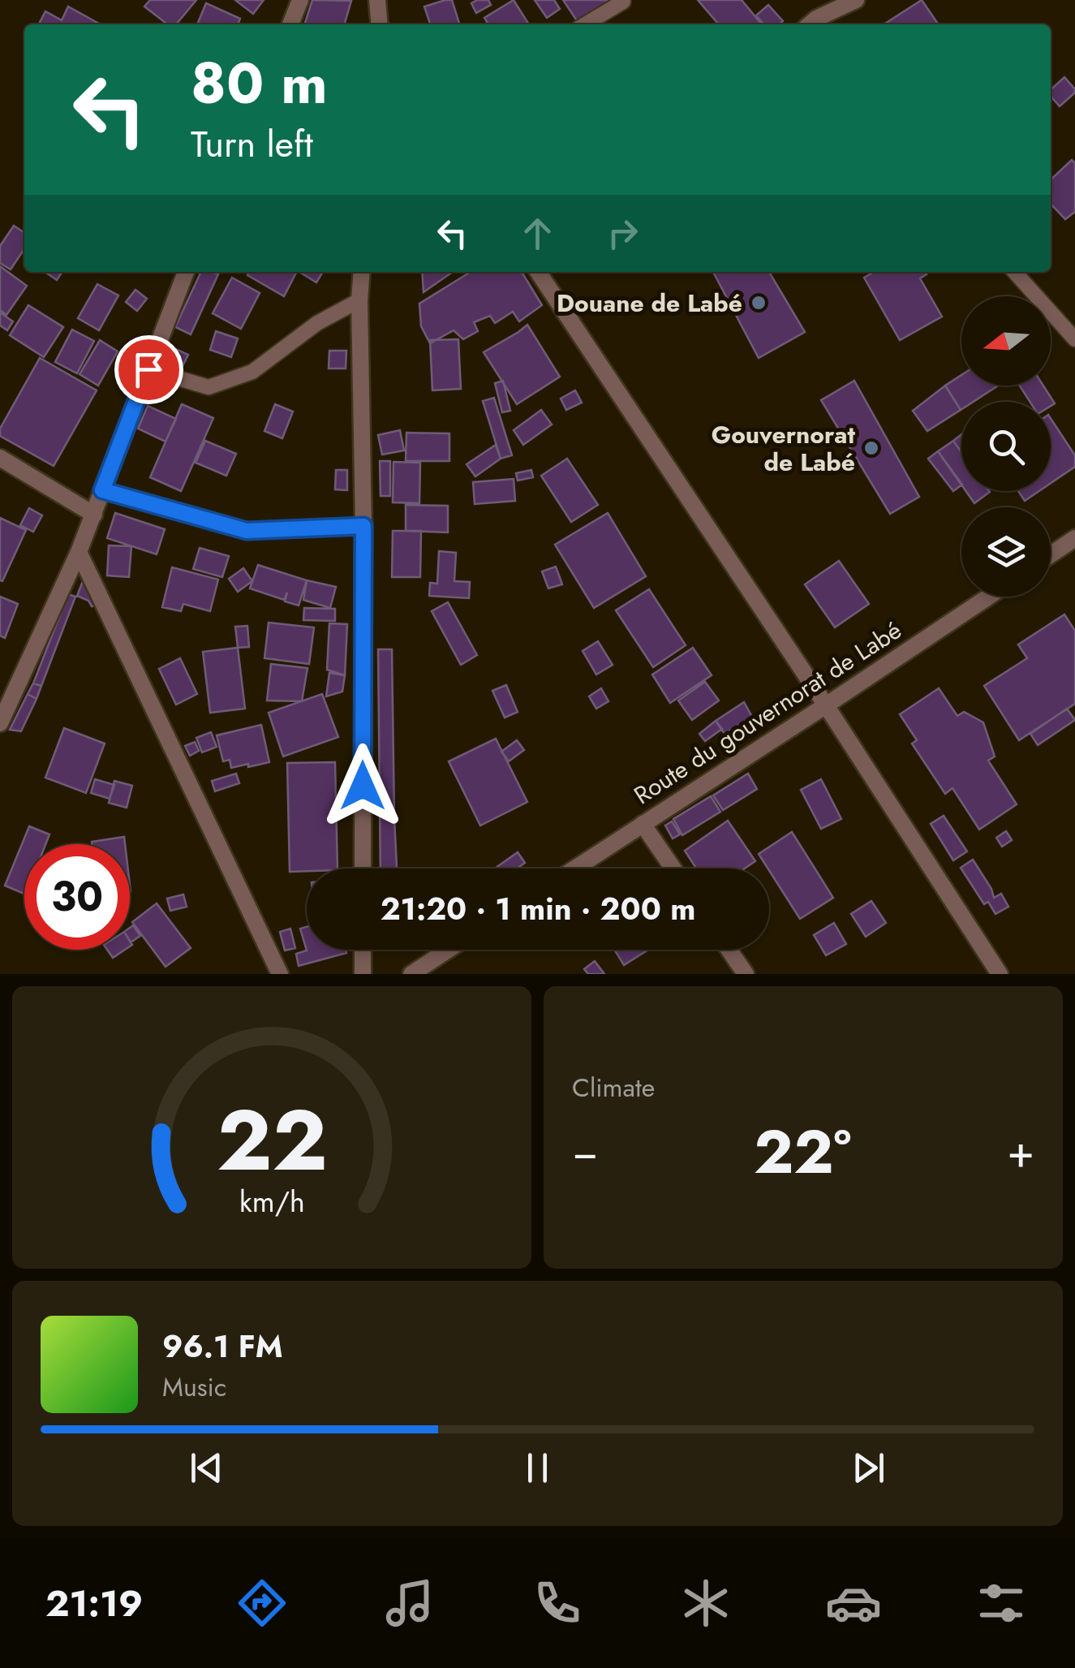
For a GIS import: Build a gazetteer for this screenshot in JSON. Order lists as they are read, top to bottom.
{
  "streets": {
    "street": ["Route du gouvernorat de Labé"]
  },
  "places": ["Douane de Labé", "Gouvernorat de Labé"],
  "north": "left",
  "page": {
    "turn": ["80 m", "Turn left"],
    "limit": "30",
    "trip": "21:20 · 1 min · 200 m",
    "tile": "Climate",
    "heat": ["−", "22°", "+"],
    "song": ["96.1 FM", "Music"],
    "tabs": "21:19",
    "gauge": ["22", "km/h"]
  }
}
